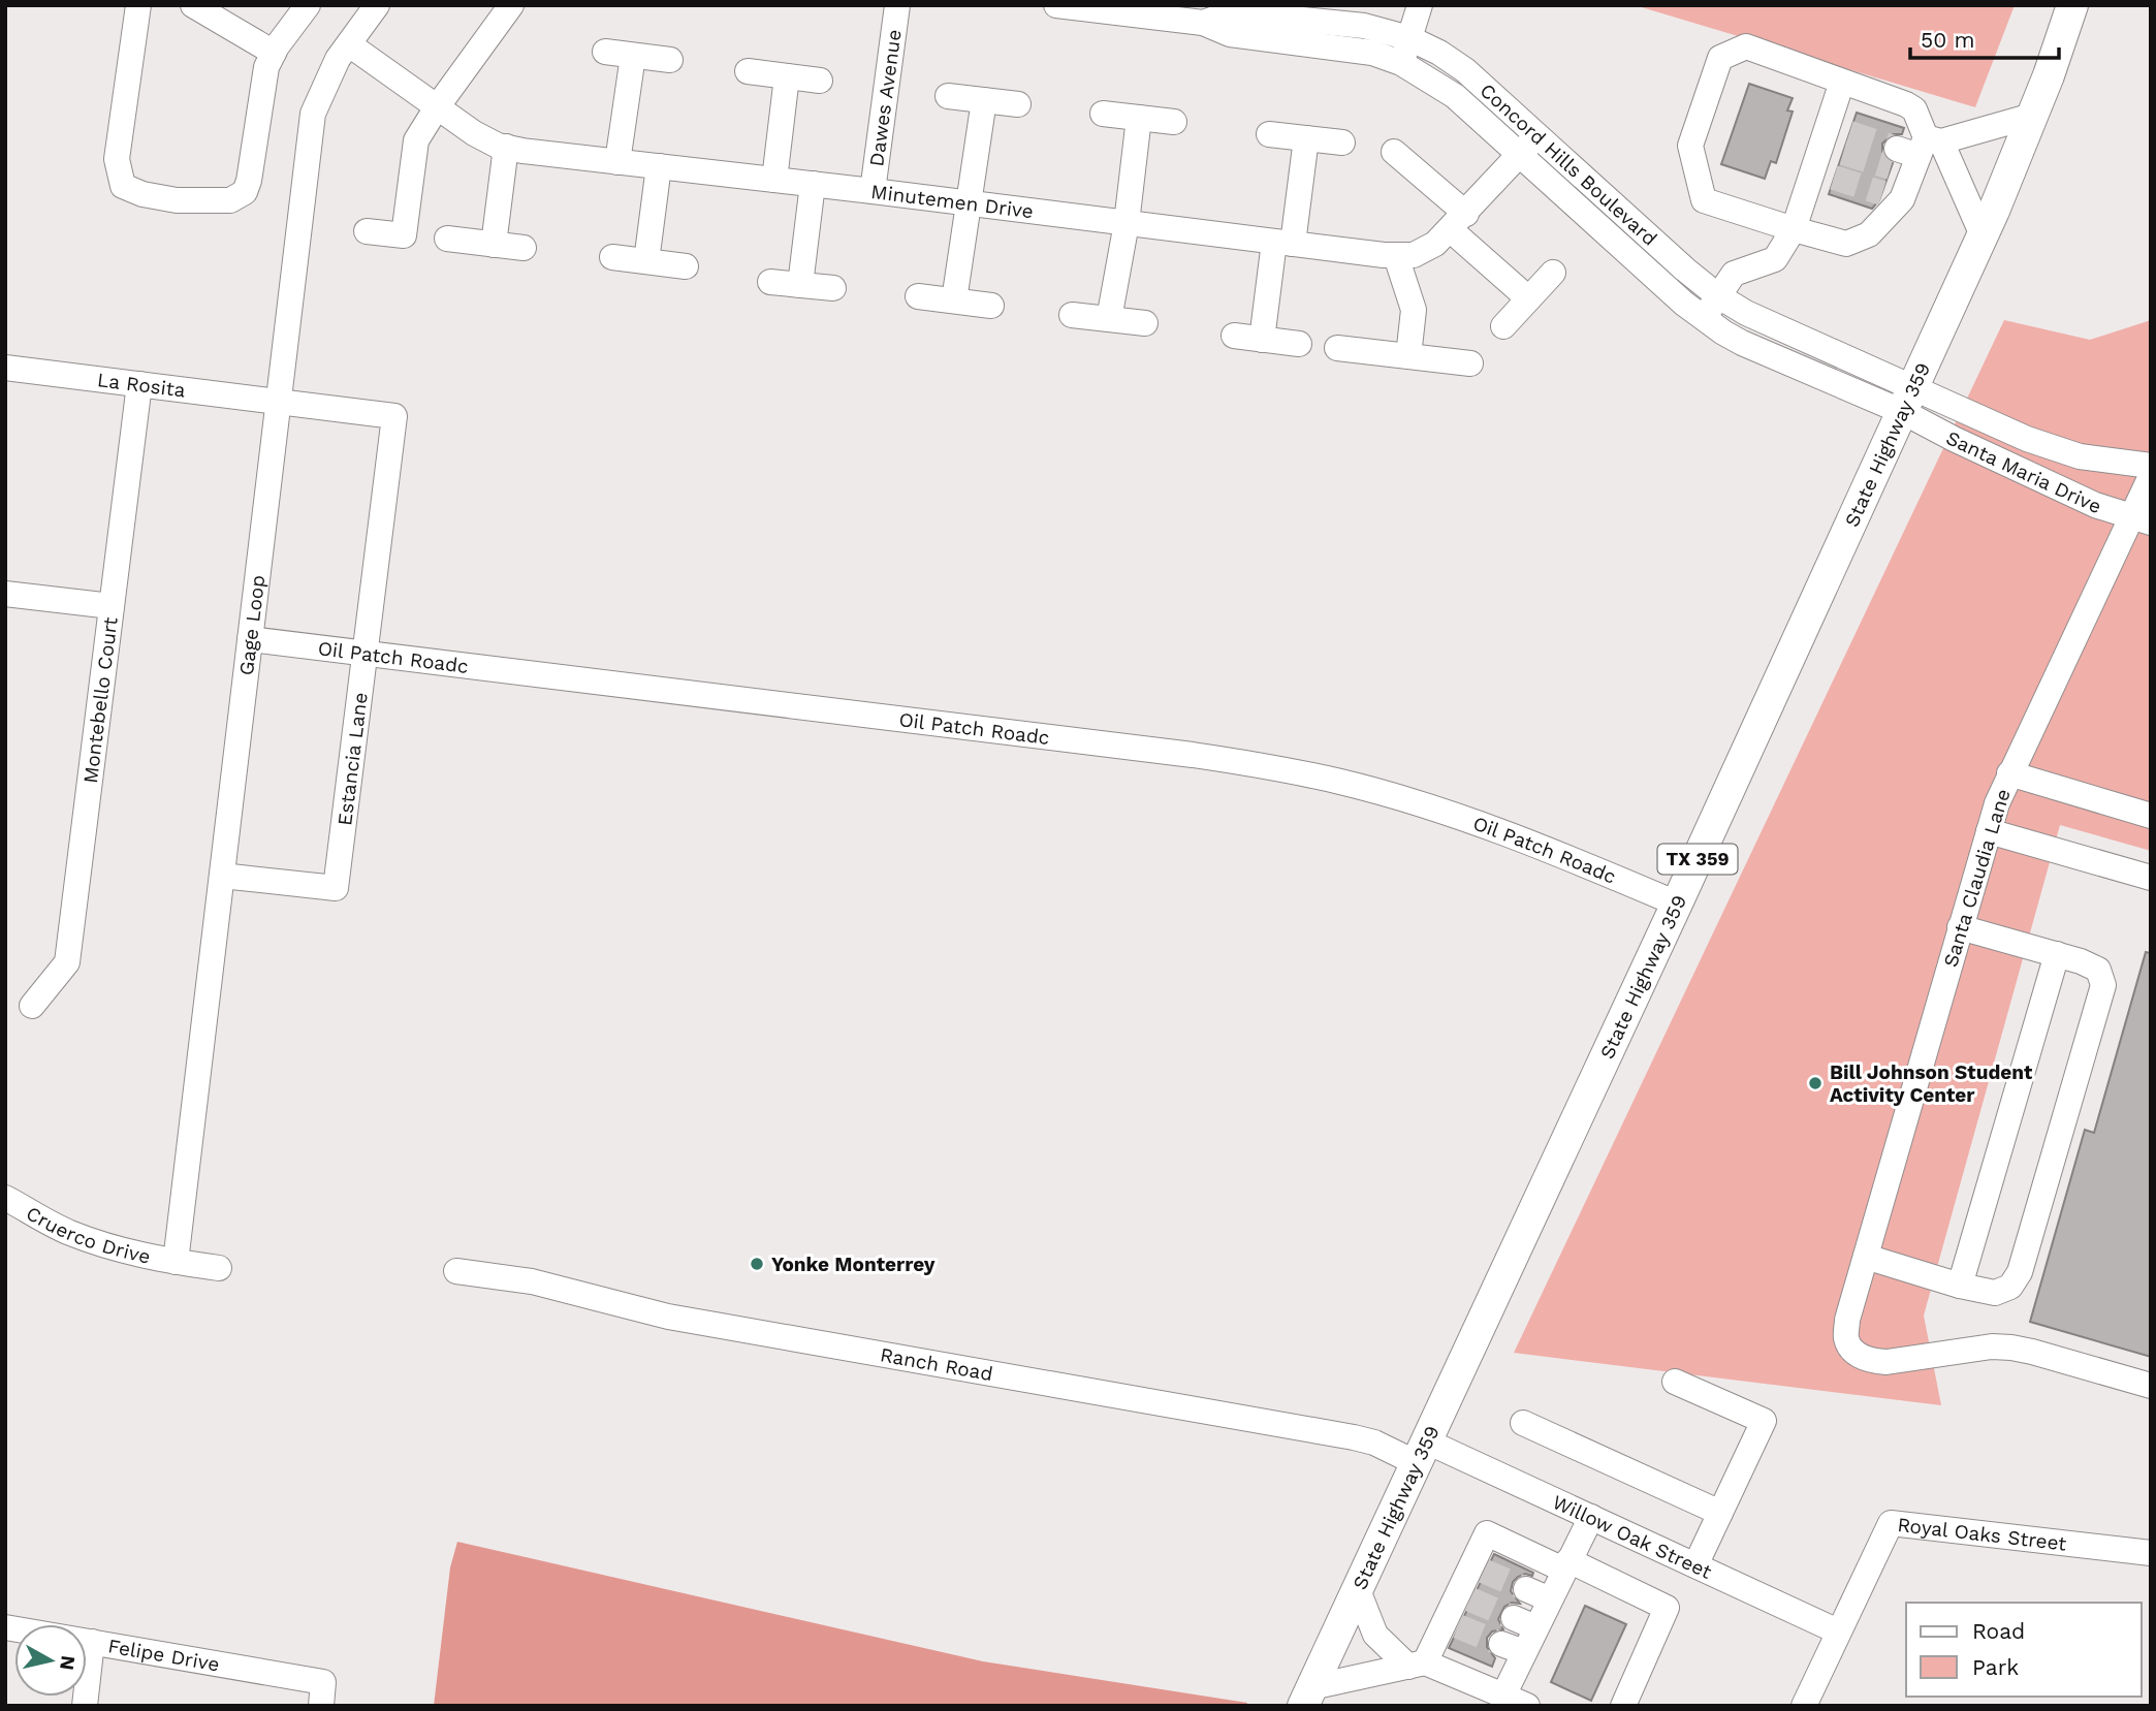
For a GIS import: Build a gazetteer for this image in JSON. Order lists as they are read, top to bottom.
{
  "streets": {
    "main road": ["State Highway 359", "TX 359"],
    "street": [
      "Dawes Avenue",
      "Concord Hills Boulevard",
      "Minutemen Drive",
      "La Rosita",
      "Santa Maria Drive",
      "Gage Loop",
      "Oil Patch Roadc",
      "Montebello Court",
      "Estancia Lane",
      "Santa Claudia Lane",
      "Cruerco Drive",
      "Ranch Road",
      "Royal Oaks Street",
      "Willow Oak Street",
      "Felipe Drive"
    ]
  },
  "crossings": [
    ["Dawes Avenue", "Minutemen Drive"],
    ["Concord Hills Boulevard", "Minutemen Drive"],
    ["Concord Hills Boulevard", "State Highway 359"],
    ["Concord Hills Boulevard", "Santa Maria Drive"],
    ["Minutemen Drive", "Gage Loop"],
    ["La Rosita", "Gage Loop"],
    ["La Rosita", "Montebello Court"],
    ["La Rosita", "Estancia Lane"],
    ["State Highway 359", "Santa Maria Drive"],
    ["State Highway 359", "Oil Patch Roadc"],
    ["State Highway 359", "Ranch Road"],
    ["State Highway 359", "Willow Oak Street"],
    ["Santa Maria Drive", "Santa Claudia Lane"],
    ["Gage Loop", "Oil Patch Roadc"],
    ["Gage Loop", "Estancia Lane"],
    ["Gage Loop", "Cruerco Drive"],
    ["Oil Patch Roadc", "Estancia Lane"],
    ["Ranch Road", "Willow Oak Street"],
    ["Royal Oaks Street", "Willow Oak Street"]
  ],
  "places": ["Bill Johnson Student Activity Center", "Yonke Monterrey"],
  "legend": ["Road", "Park"],
  "scale_bar": "50 m",
  "north": "right"
}
